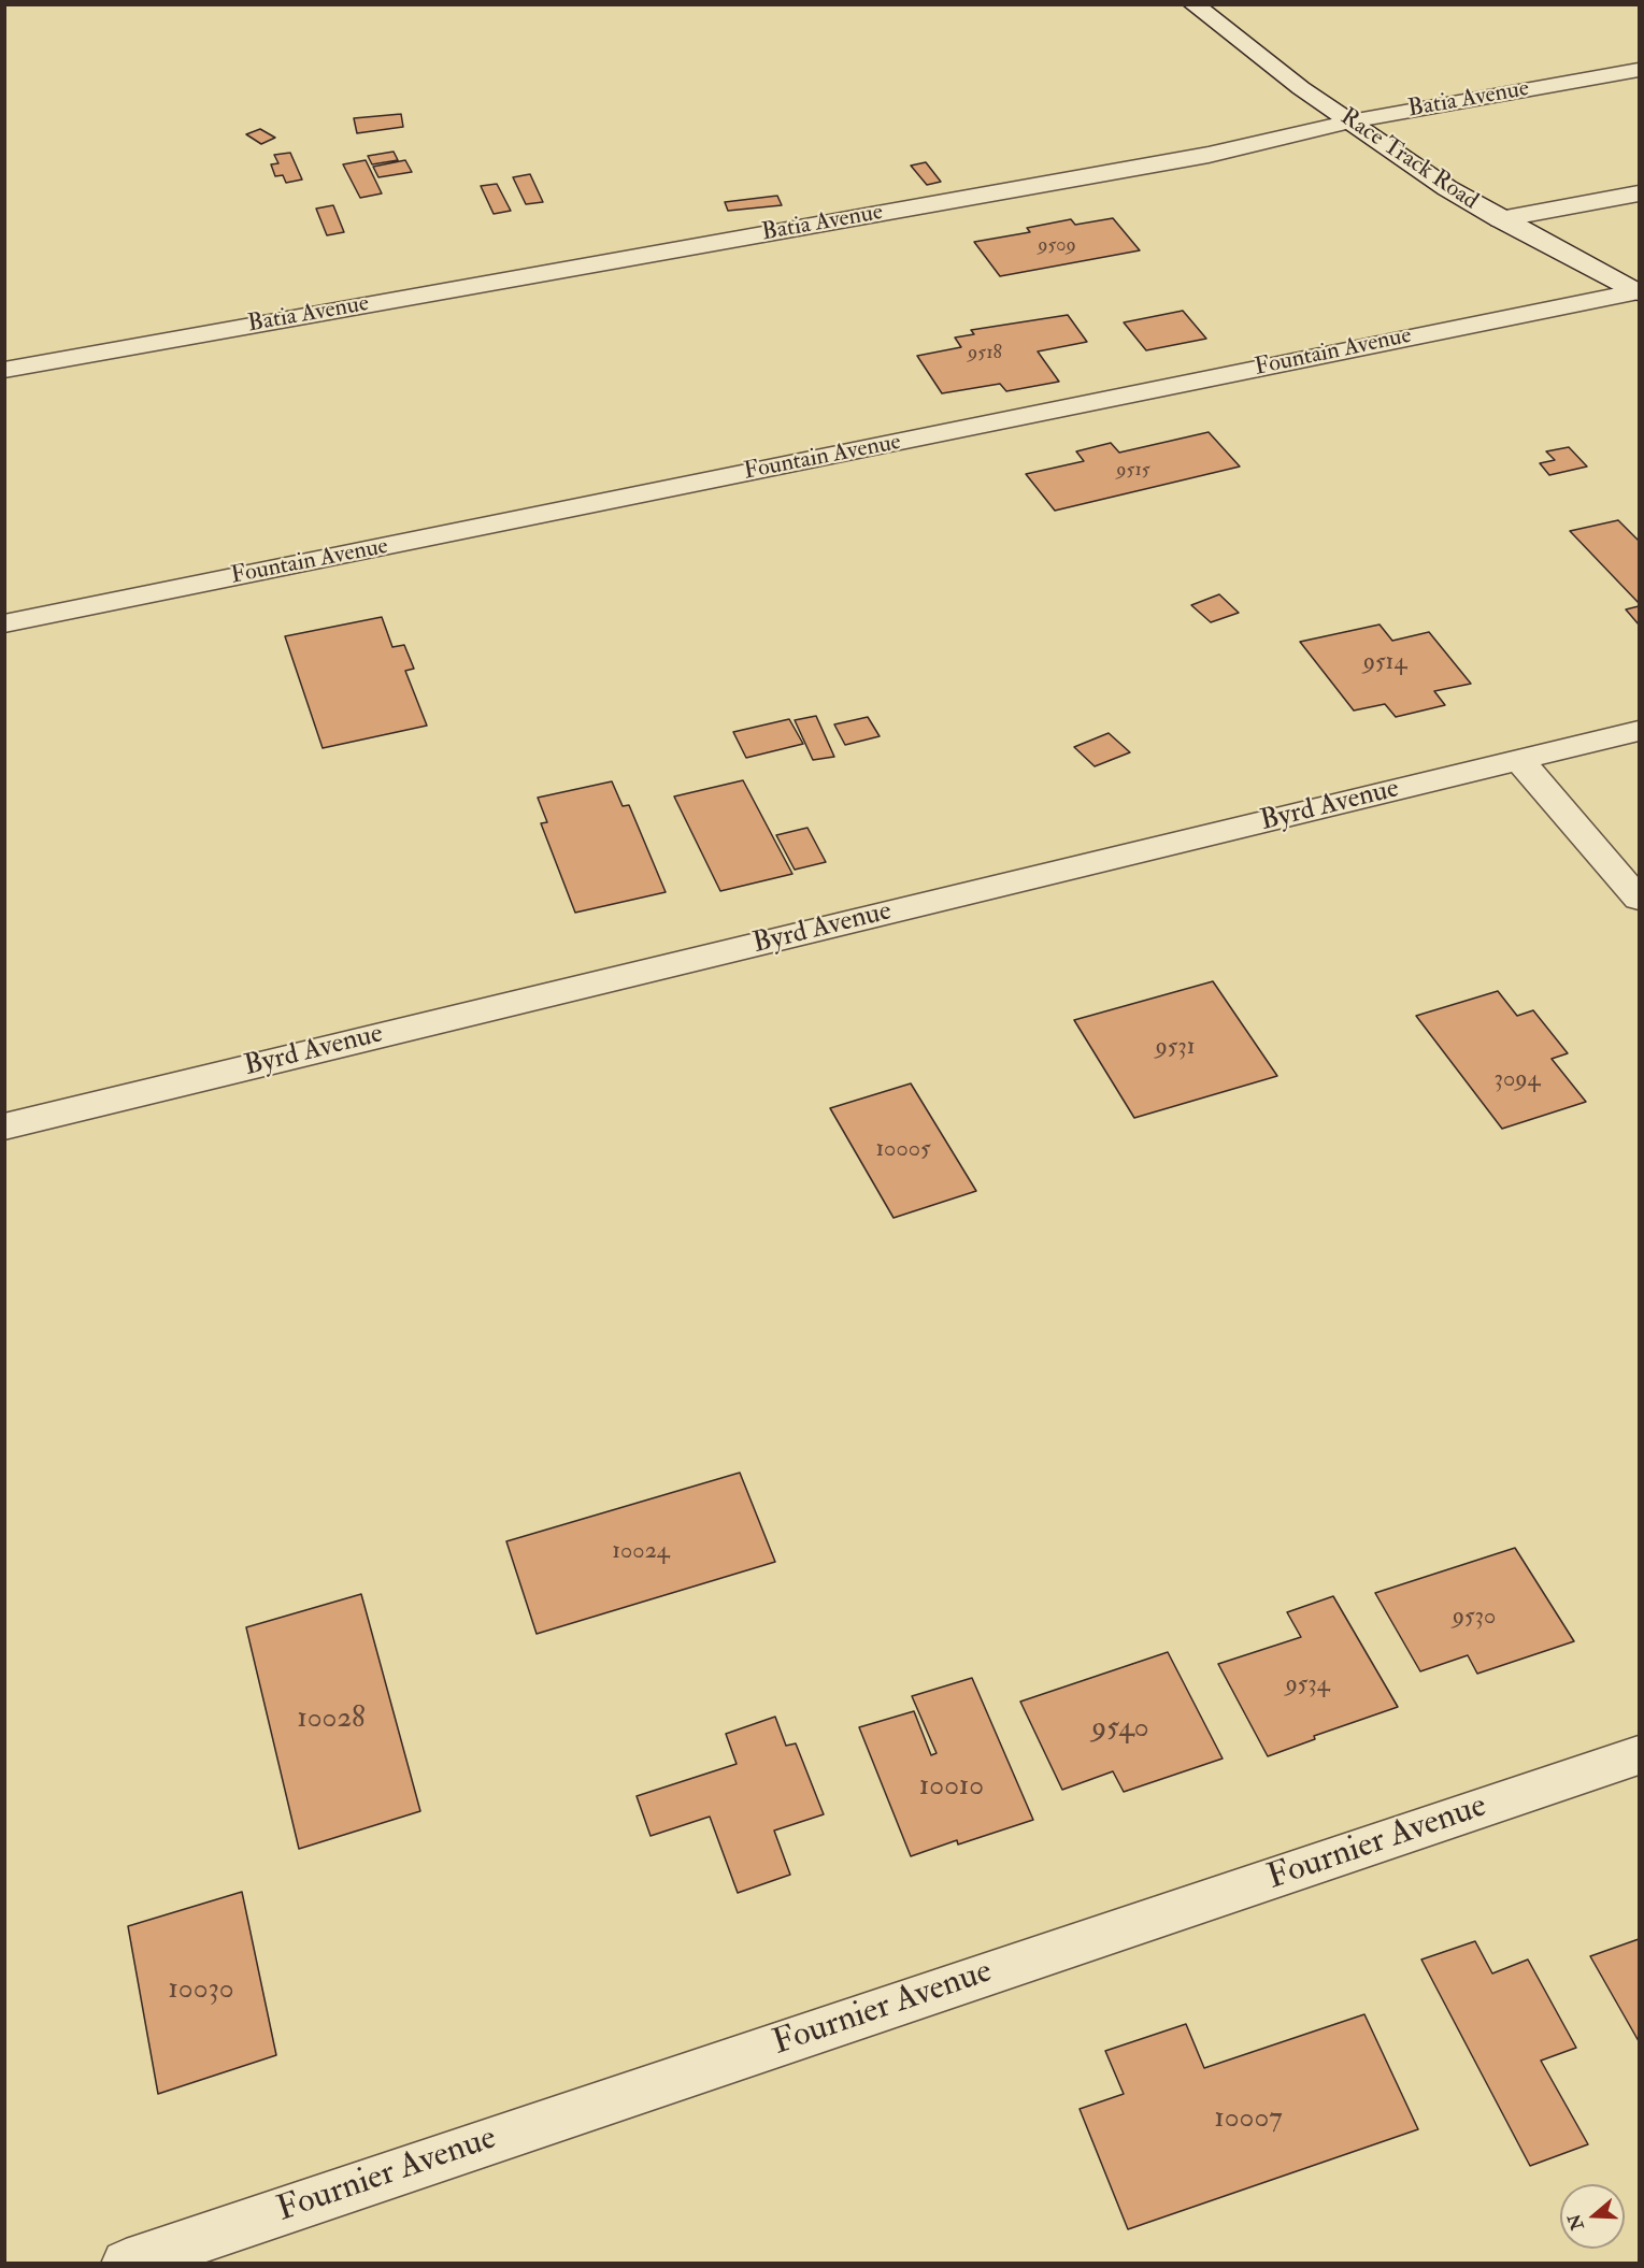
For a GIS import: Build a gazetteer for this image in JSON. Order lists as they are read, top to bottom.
{
  "streets": {
    "street": [
      "Batia Avenue",
      "Race Track Road",
      "Fountain Avenue",
      "Byrd Avenue",
      "Fournier Avenue"
    ]
  },
  "crossings": [
    ["Batia Avenue", "Race Track Road"],
    ["Race Track Road", "Fountain Avenue"]
  ],
  "house_numbers": [
    "9509",
    "9518",
    "9515",
    "9514",
    "9531",
    "3094",
    "10005",
    "10024",
    "9530",
    "9534",
    "10028",
    "9540",
    "10010",
    "10030",
    "10007"
  ],
  "north": "left"
}
